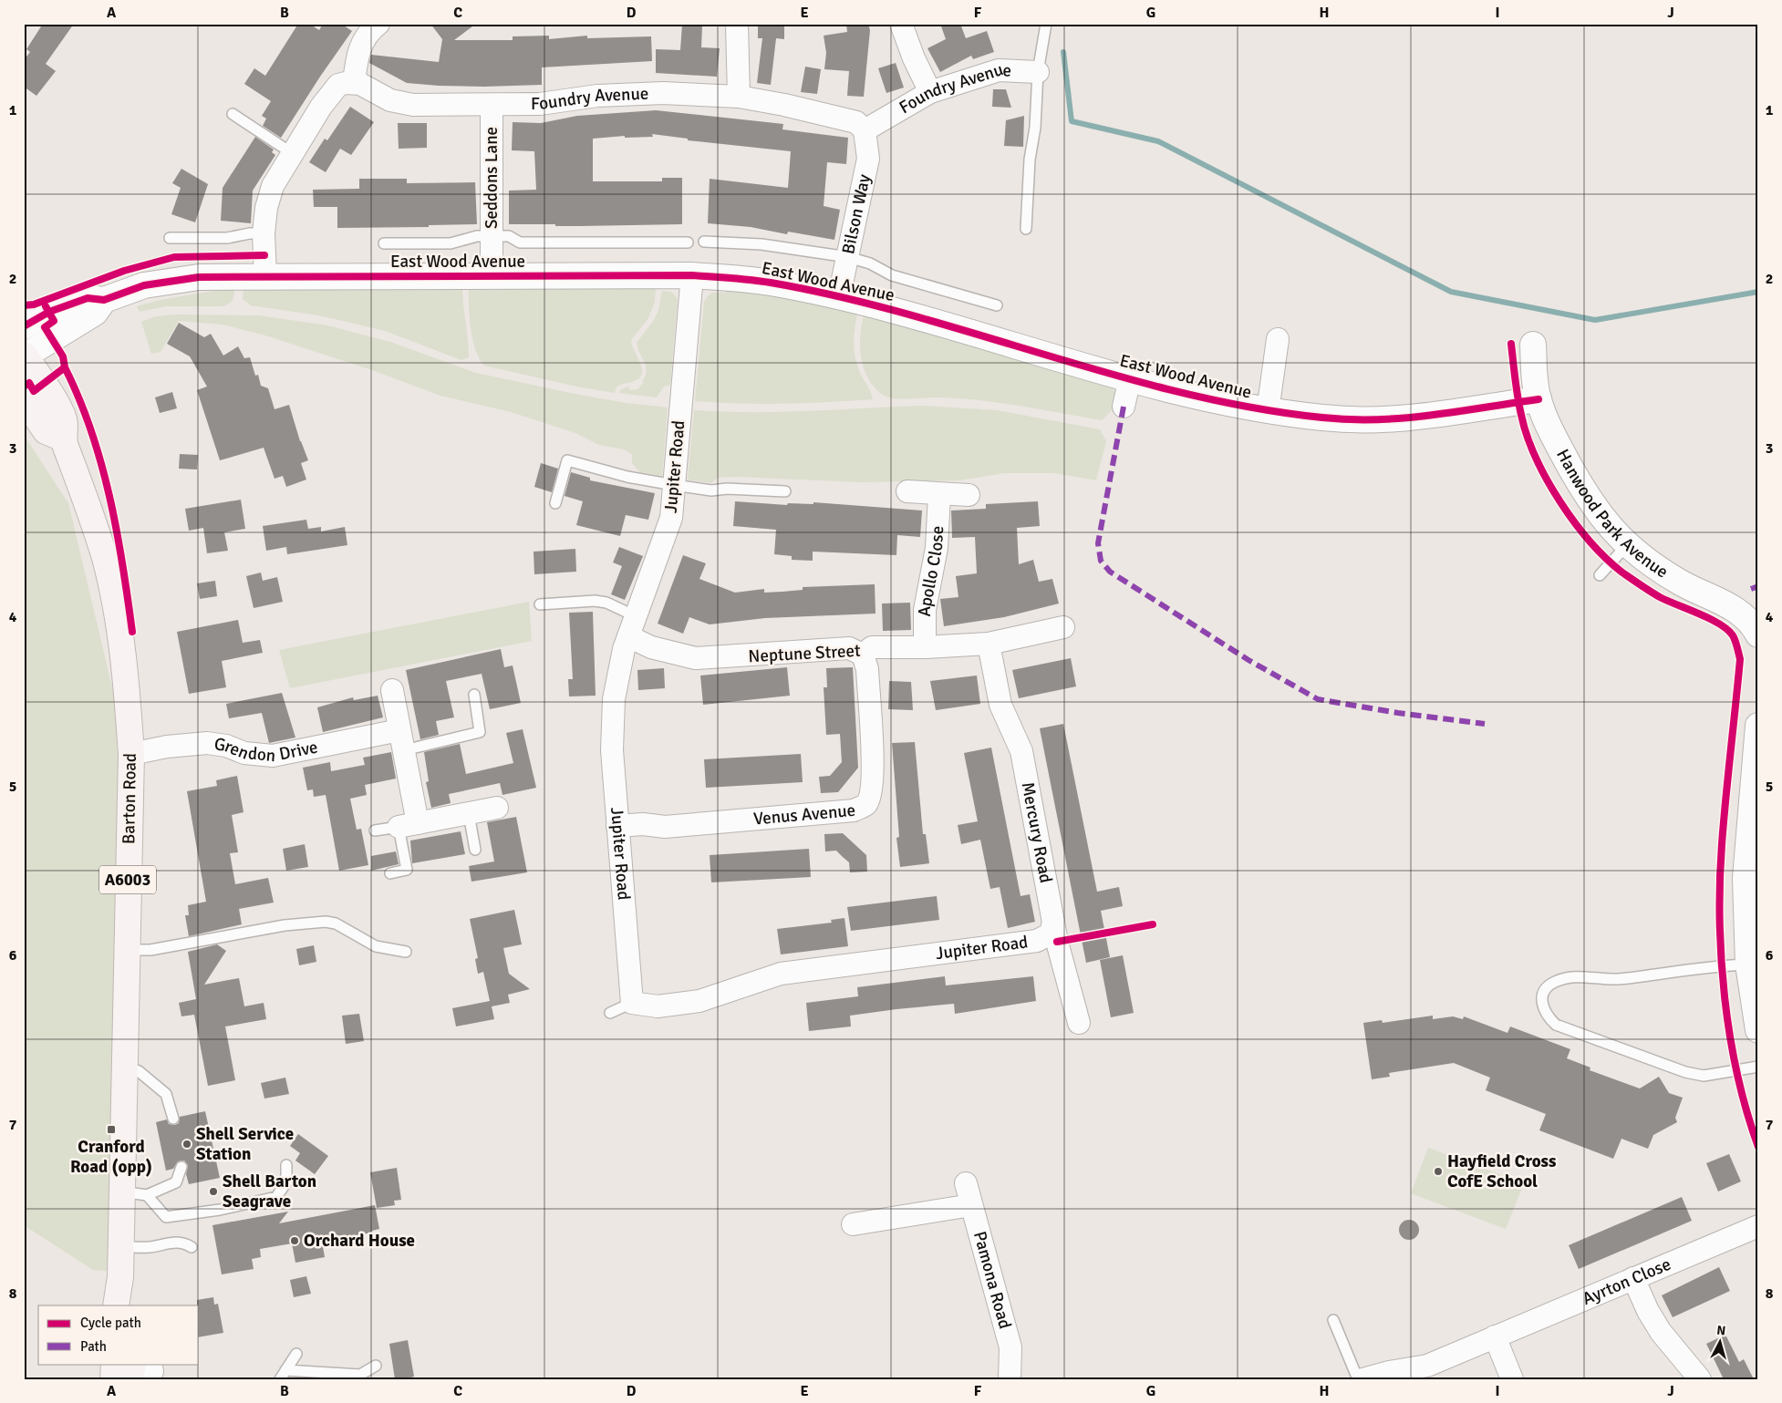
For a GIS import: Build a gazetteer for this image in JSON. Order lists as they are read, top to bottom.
{
  "streets": {
    "main road": ["Barton Road", "A6003"],
    "street": [
      "Foundry Avenue",
      "Seddons Lane",
      "Bilson Way",
      "East Wood Avenue",
      "Jupiter Road",
      "Hanwood Park Avenue",
      "Apollo Close",
      "Neptune Street",
      "Grendon Drive",
      "Venus Avenue",
      "Mercury Road",
      "Pamona Road",
      "Ayrton Close"
    ]
  },
  "crossings": [
    ["Foundry Avenue", "Seddons Lane"],
    ["Foundry Avenue", "Bilson Way"],
    ["Seddons Lane", "East Wood Avenue"],
    ["Bilson Way", "East Wood Avenue"],
    ["East Wood Avenue", "Jupiter Road"],
    ["East Wood Avenue", "Hanwood Park Avenue"],
    ["East Wood Avenue", "Barton Road"],
    ["Jupiter Road", "Neptune Street"],
    ["Jupiter Road", "Venus Avenue"],
    ["Jupiter Road", "Mercury Road"],
    ["Apollo Close", "Neptune Street"],
    ["Neptune Street", "Venus Avenue"],
    ["Neptune Street", "Mercury Road"],
    ["Grendon Drive", "Barton Road"]
  ],
  "places": {
    "transit": ["Cranford Road (opp)"],
    "other": [
      "Shell Service Station",
      "Hayfield Cross CofE School",
      "Shell Barton Seagrave",
      "Orchard House"
    ]
  },
  "legend": ["Cycle path", "Path"],
  "north": "top",
  "grid": {
    "columns": [
      "A",
      "B",
      "C",
      "D",
      "E",
      "F",
      "G",
      "H",
      "I",
      "J"
    ],
    "rows": [
      "1",
      "2",
      "3",
      "4",
      "5",
      "6",
      "7",
      "8"
    ]
  }
}
